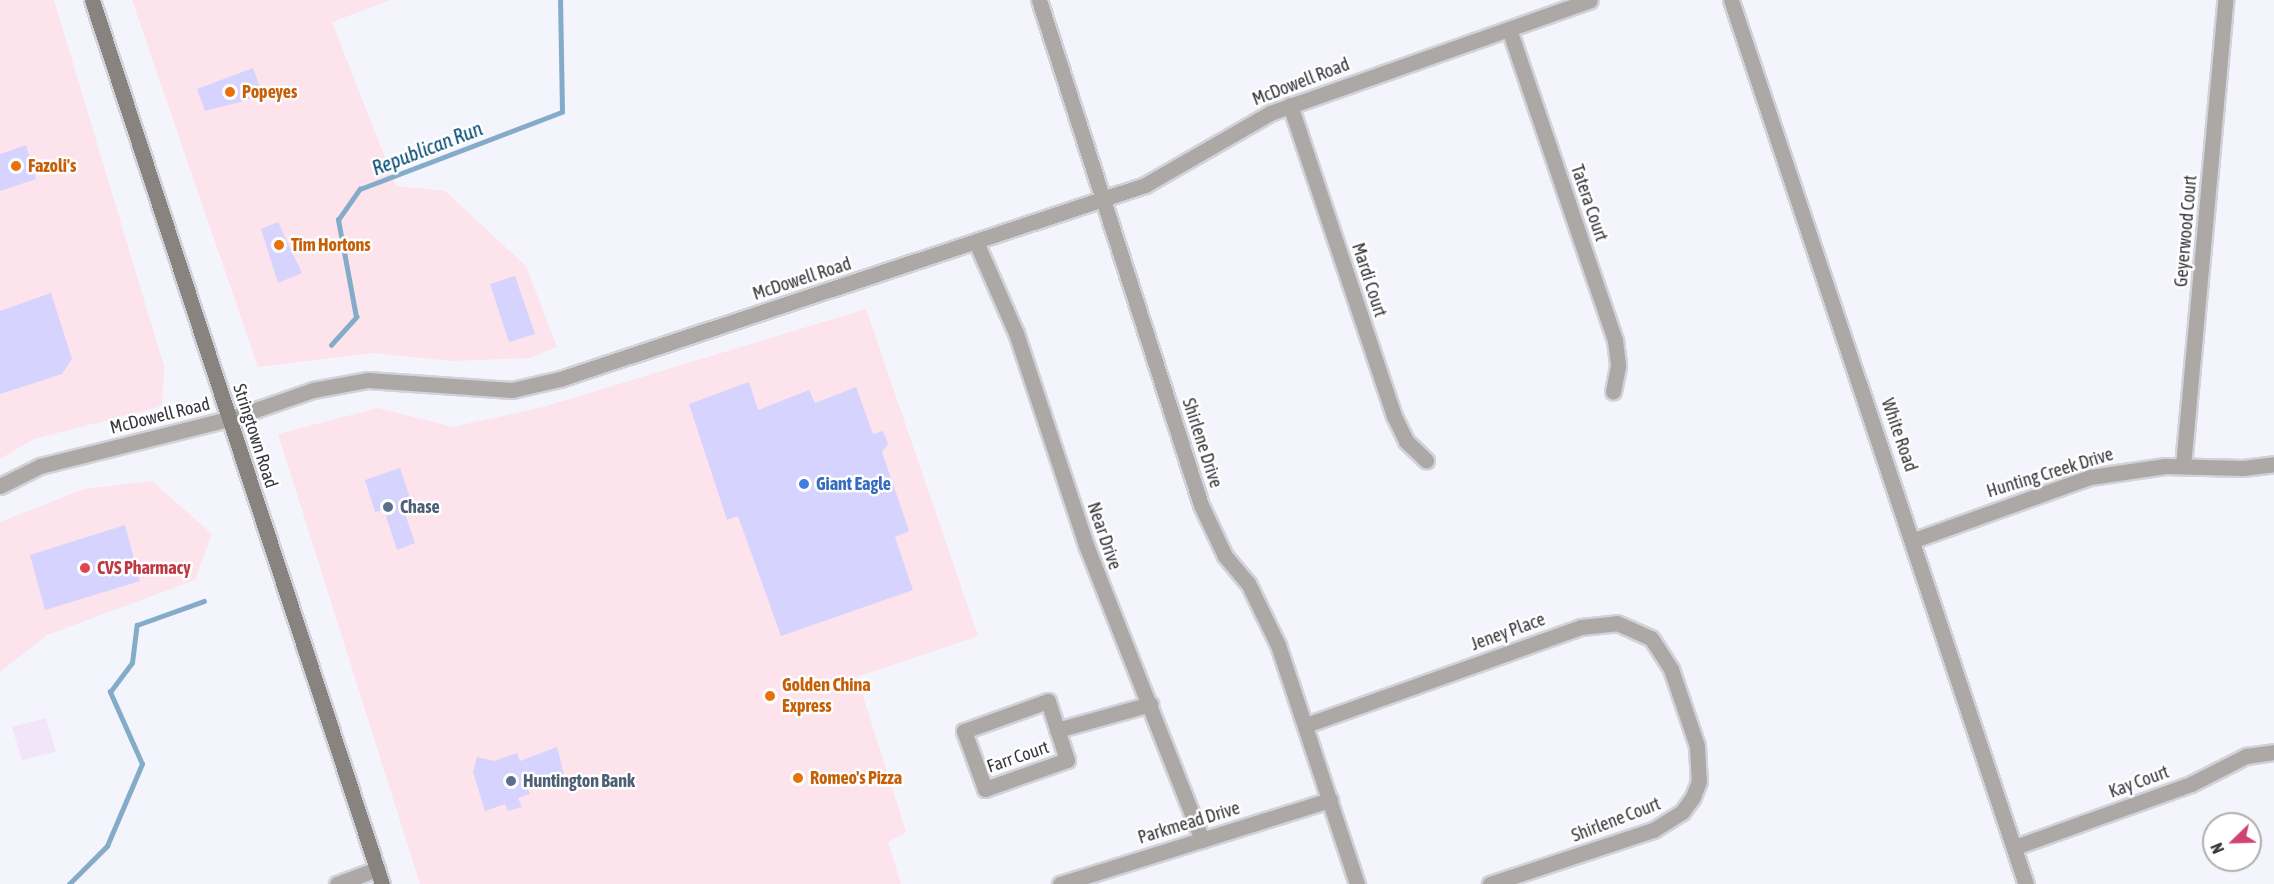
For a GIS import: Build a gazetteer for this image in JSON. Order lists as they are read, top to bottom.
{
  "streets": {
    "main road": ["Stringtown Road"],
    "street": [
      "McDowell Road",
      "Tatera Court",
      "Geyerwood Court",
      "Mardi Court",
      "White Road",
      "Shirlene Drive",
      "Hunting Creek Drive",
      "Near Drive",
      "Jeney Place",
      "Farr Court",
      "Kay Court",
      "Shirlene Court",
      "Parkmead Drive"
    ]
  },
  "crossings": [
    ["McDowell Road", "Tatera Court"],
    ["McDowell Road", "Mardi Court"],
    ["McDowell Road", "Stringtown Road"],
    ["McDowell Road", "Shirlene Drive"],
    ["McDowell Road", "Near Drive"],
    ["Geyerwood Court", "Hunting Creek Drive"],
    ["White Road", "Hunting Creek Drive"],
    ["White Road", "Kay Court"],
    ["Shirlene Drive", "Jeney Place"],
    ["Shirlene Drive", "Parkmead Drive"],
    ["Near Drive", "Farr Court"],
    ["Near Drive", "Parkmead Drive"],
    ["Jeney Place", "Shirlene Court"]
  ],
  "water": ["Republican Run"],
  "places": [
    "Popeyes",
    "Fazoli's",
    "Tim Hortons",
    "Giant Eagle",
    "Chase",
    "CVS Pharmacy",
    "Golden China Express",
    "Romeo's Pizza",
    "Huntington Bank"
  ],
  "north": "bottom left"
}
